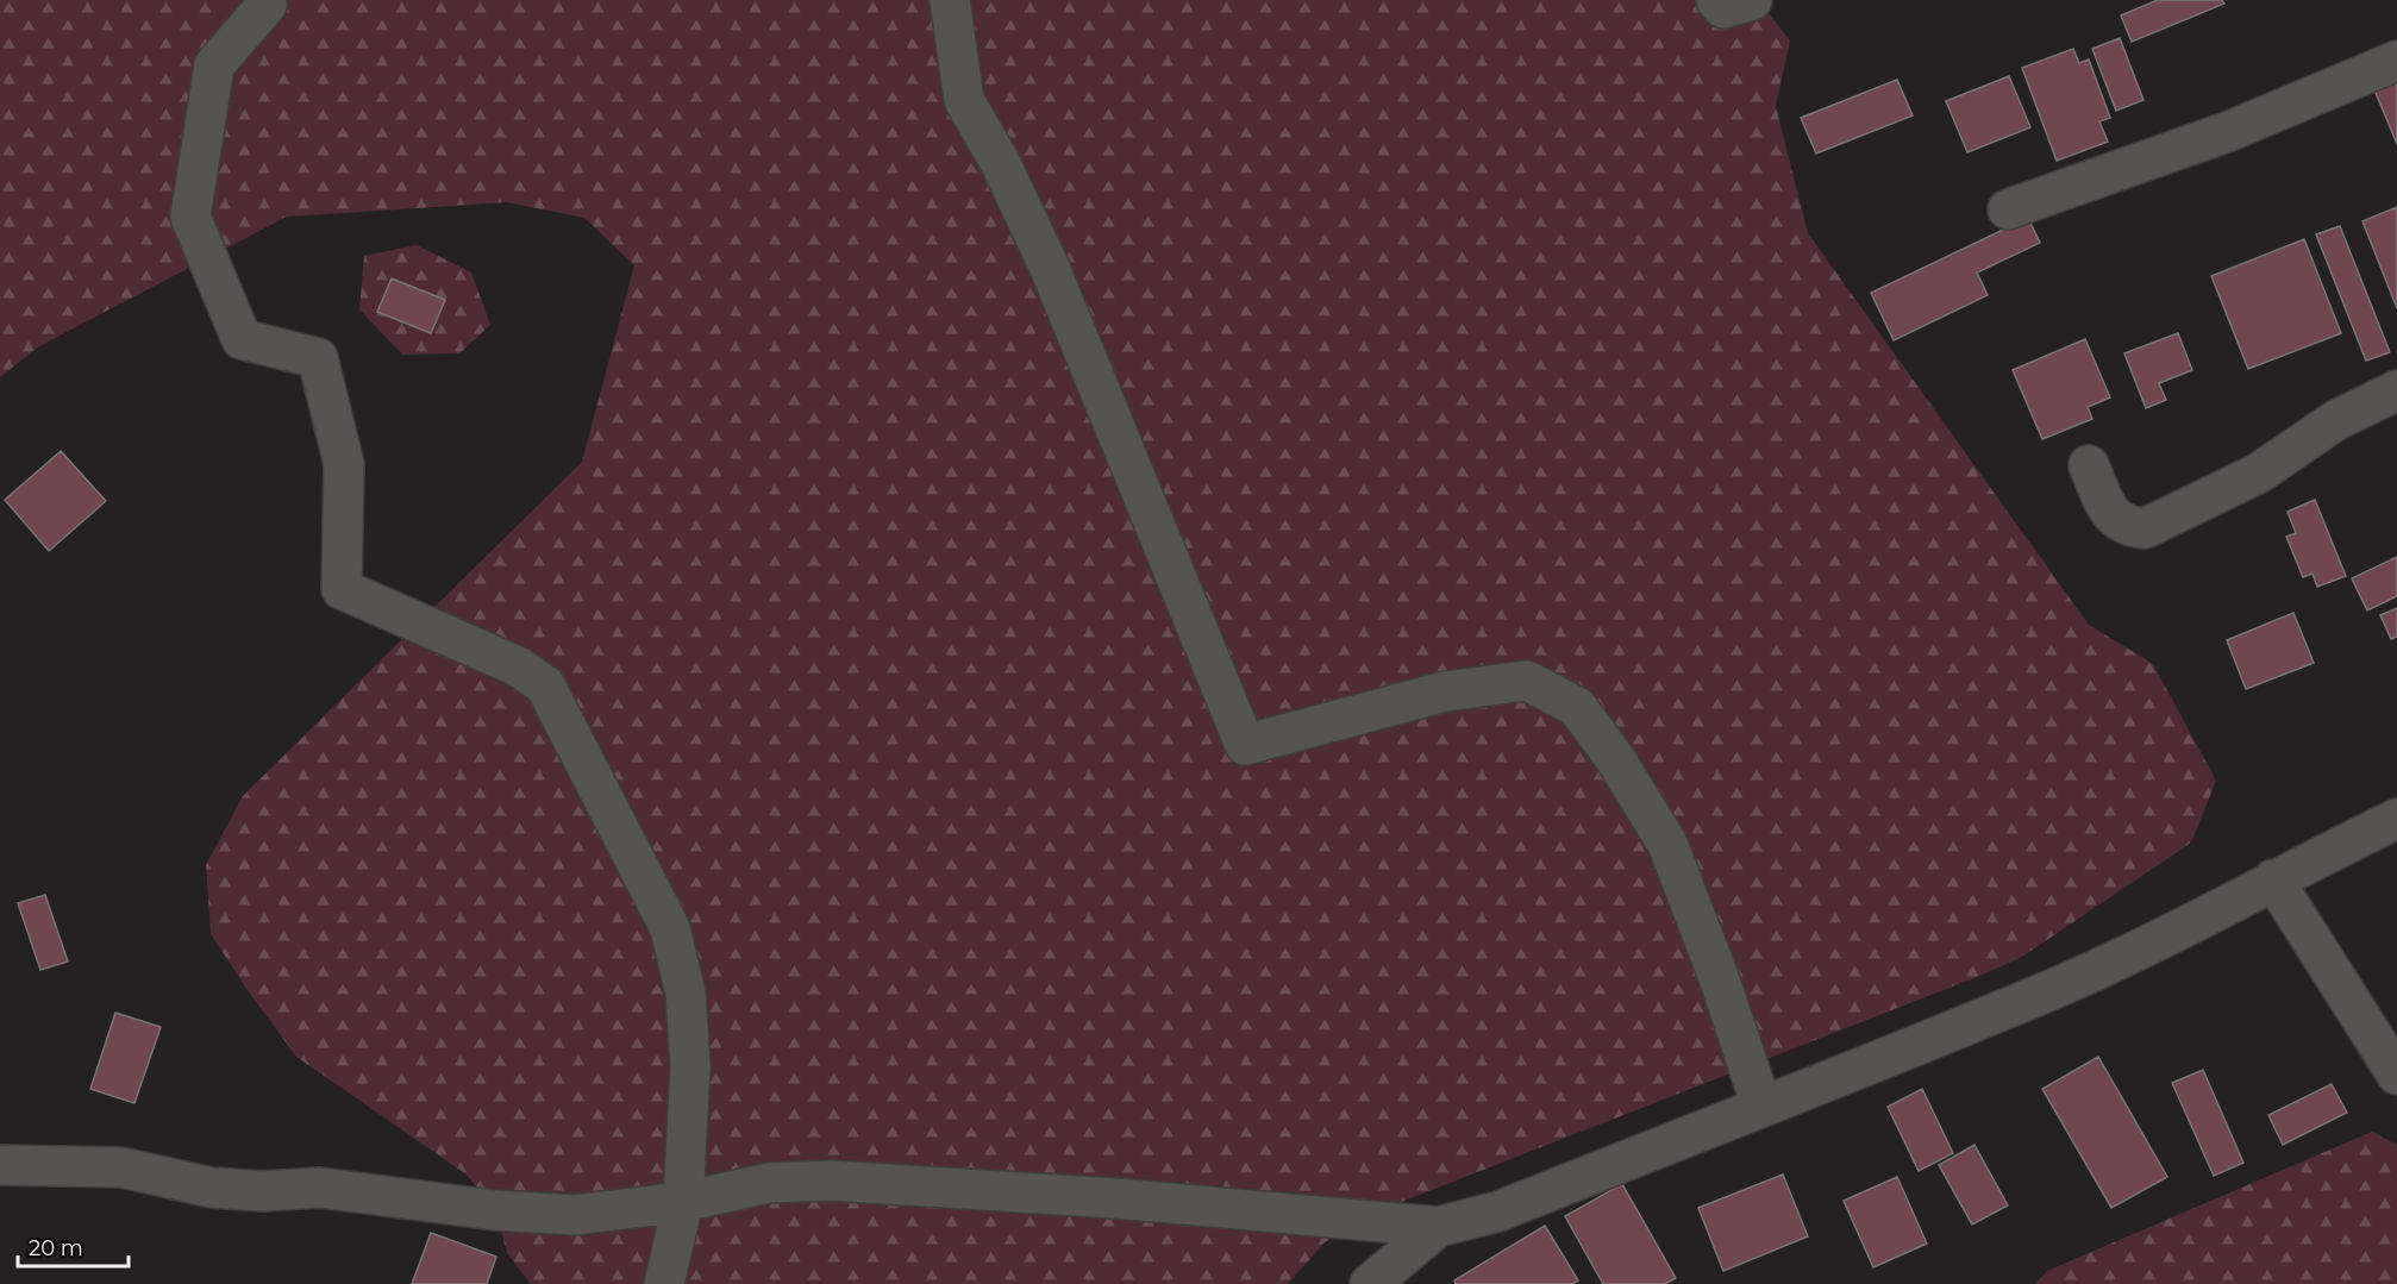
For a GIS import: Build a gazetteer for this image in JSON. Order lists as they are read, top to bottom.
{
  "scale_bar": "20 m"
}
